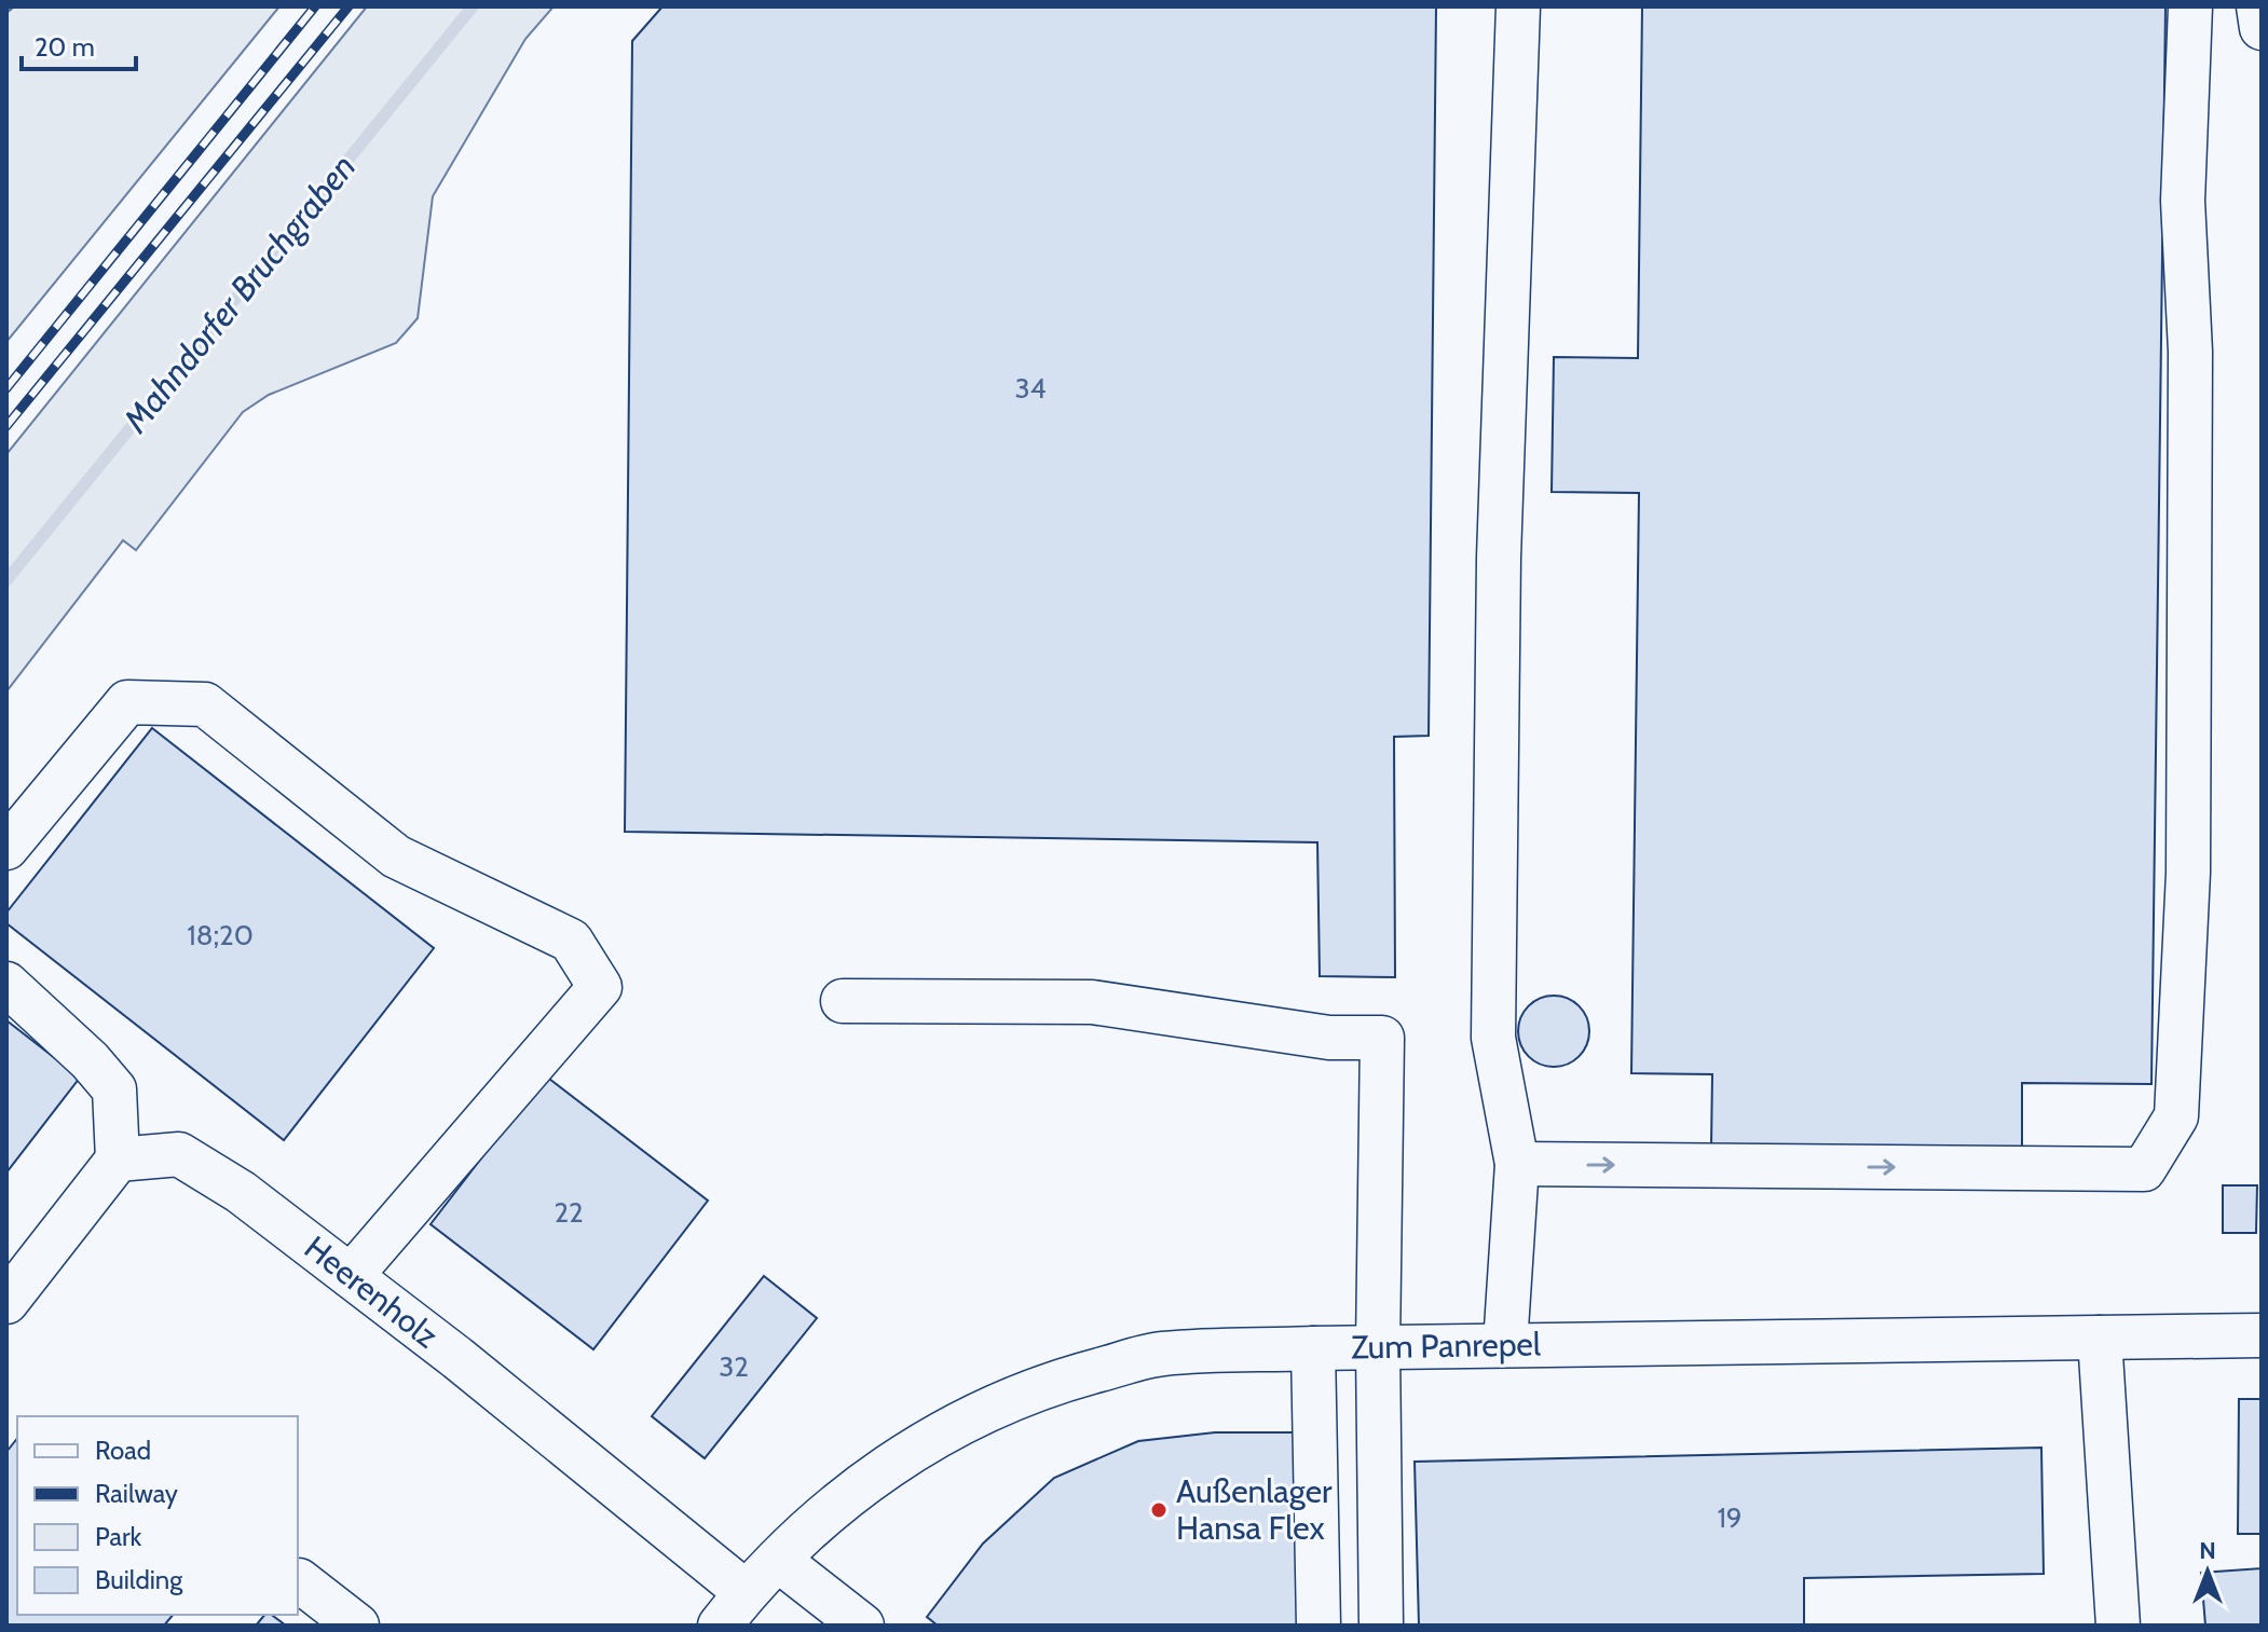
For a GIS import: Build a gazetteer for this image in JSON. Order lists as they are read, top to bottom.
{
  "streets": {
    "street": ["Heerenholz", "Zum Panrepel"]
  },
  "crossings": [
    ["Heerenholz", "Zum Panrepel"]
  ],
  "water": ["Mahndorfer Bruchgraben"],
  "places": ["Außenlager Hansa Flex"],
  "house_numbers": [
    "34",
    "18;20",
    "22",
    "32",
    "19"
  ],
  "legend": [
    "Road",
    "Railway",
    "Park",
    "Building"
  ],
  "scale_bar": "20 m",
  "north": "top"
}
